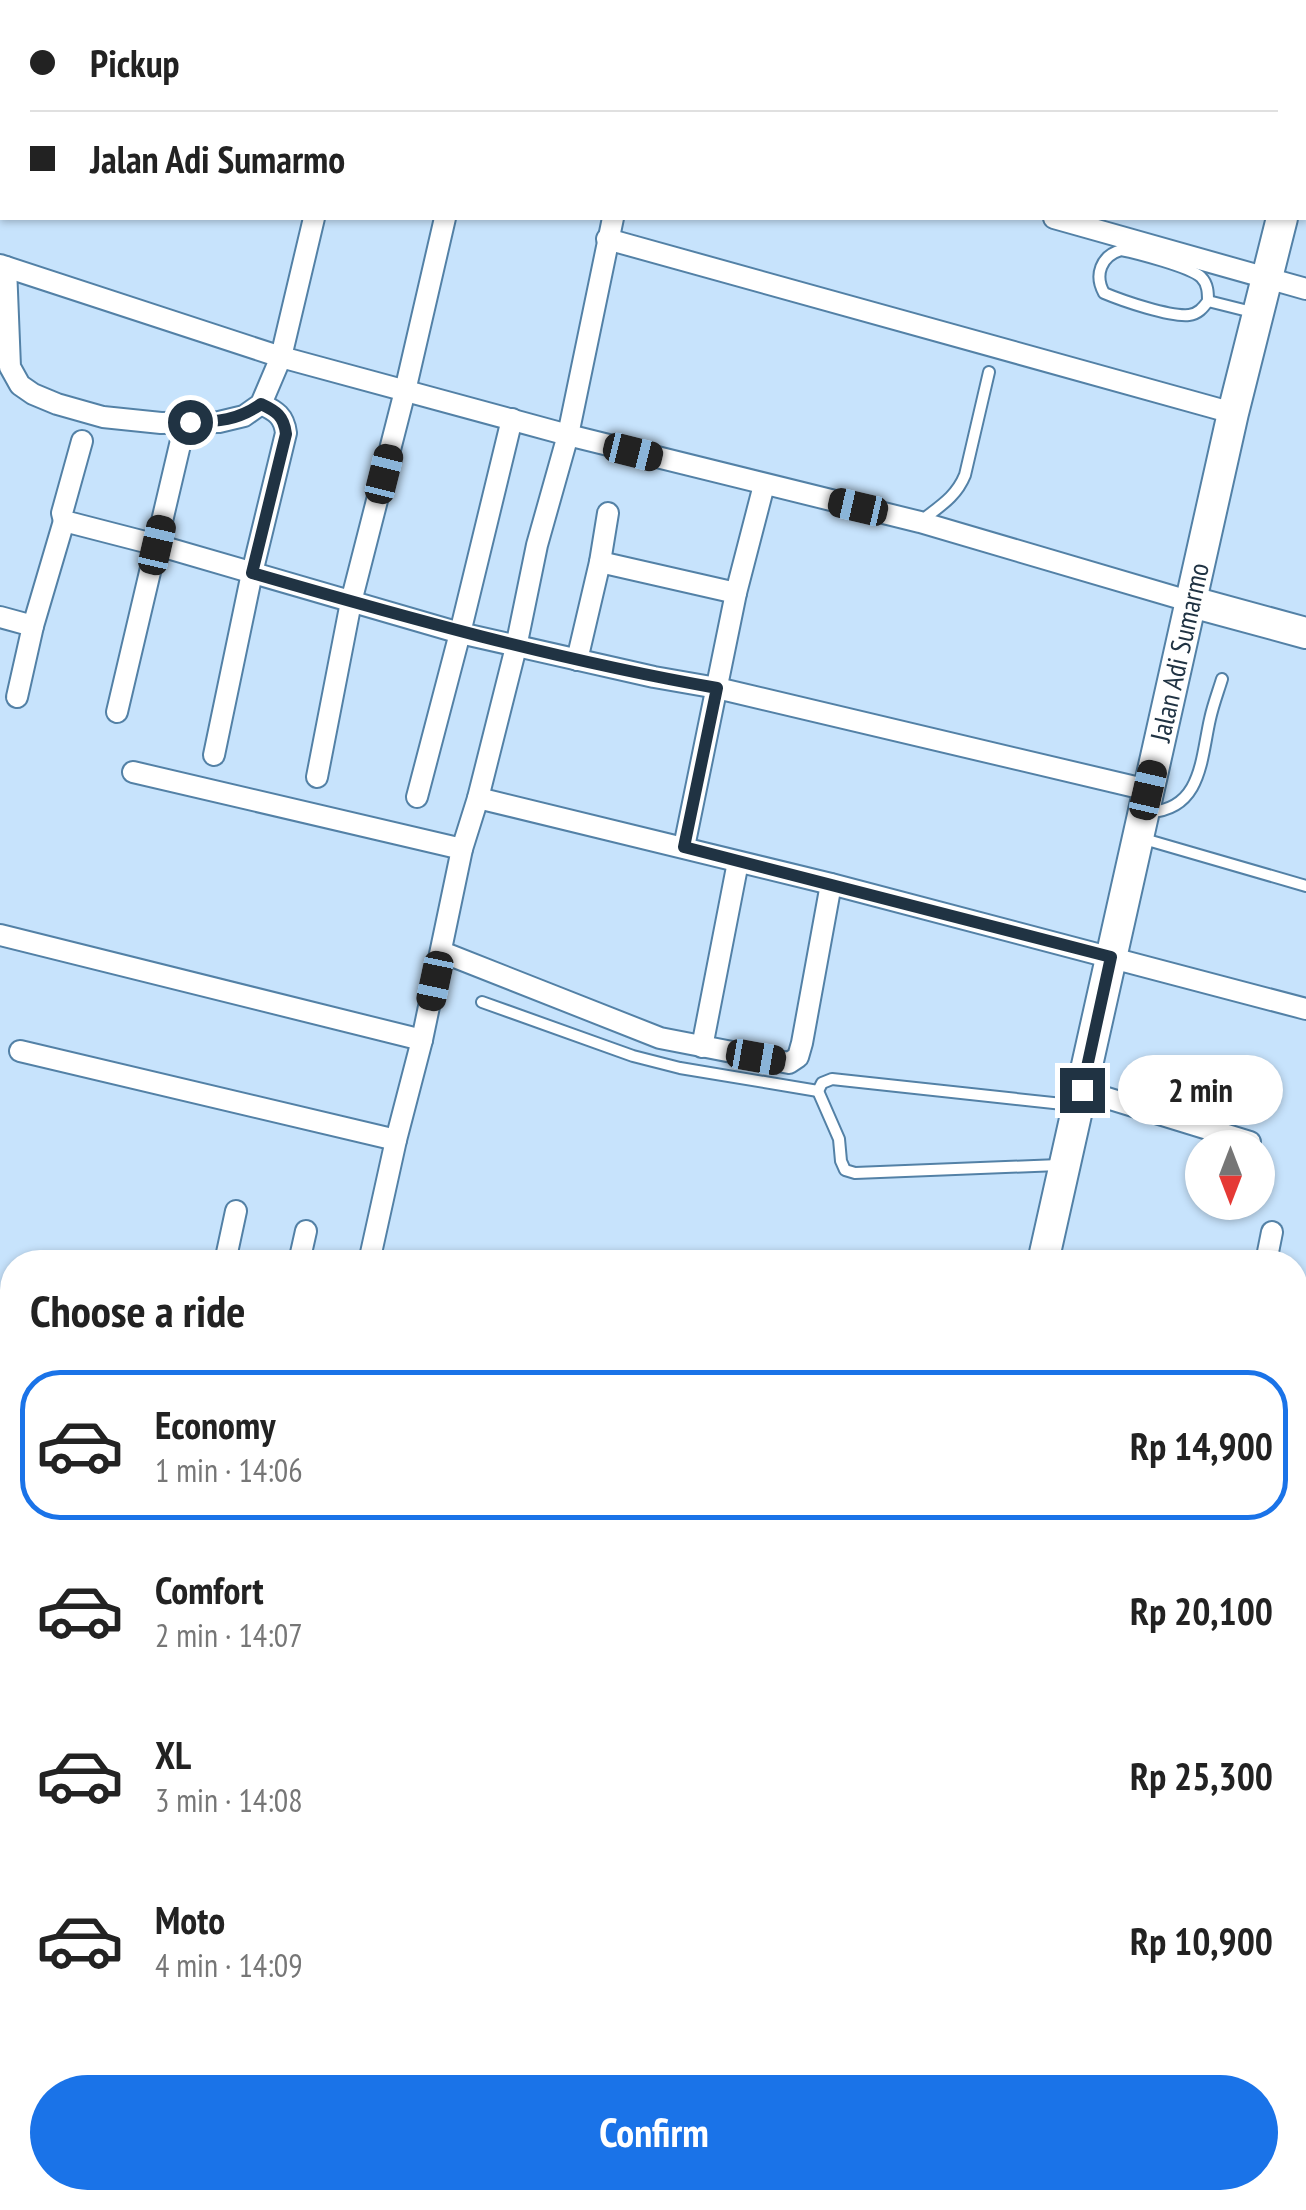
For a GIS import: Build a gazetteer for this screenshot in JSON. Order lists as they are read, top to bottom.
{
  "streets": {
    "main road": ["Jalan Adi Sumarmo"]
  },
  "north": "bottom",
  "page": {
    "banner": ["Pickup", "Jalan Adi Sumarmo"],
    "bubble": "2 min",
    "heading": "Choose a ride",
    "list": [
      {
        "name": "Economy",
        "note": "1 min · 14:06",
        "value": "Rp 14,900"
      },
      {
        "name": "Comfort",
        "note": "2 min · 14:07",
        "value": "Rp 20,100"
      },
      {
        "name": "XL",
        "note": "3 min · 14:08",
        "value": "Rp 25,300"
      },
      {
        "name": "Moto",
        "note": "4 min · 14:09",
        "value": "Rp 10,900"
      }
    ],
    "buttons": "Confirm"
  }
}
